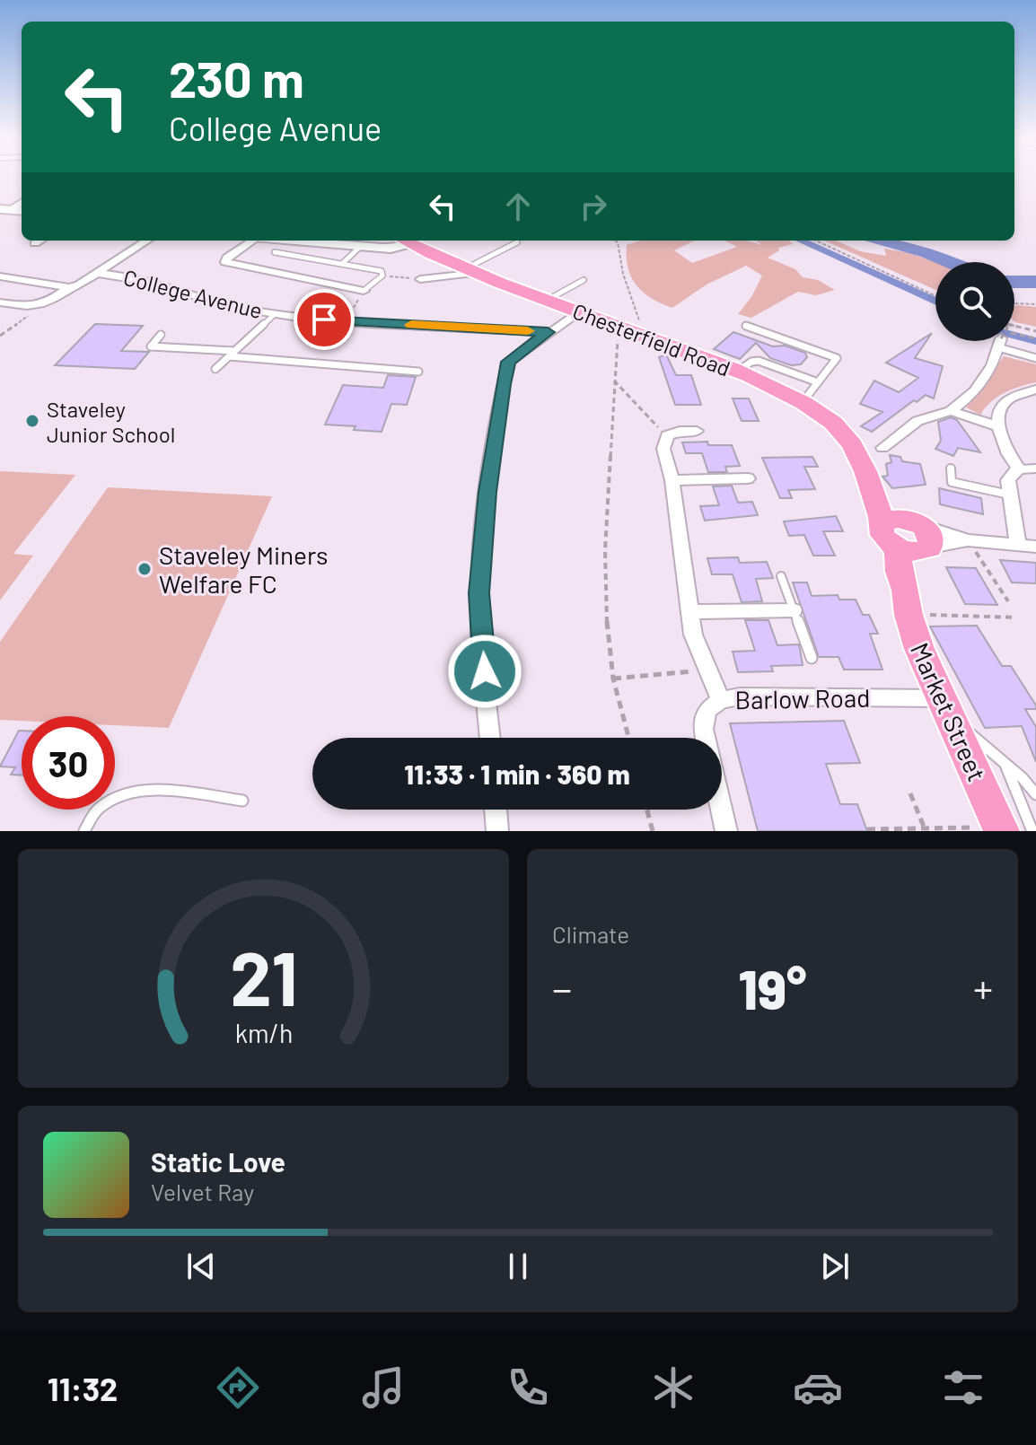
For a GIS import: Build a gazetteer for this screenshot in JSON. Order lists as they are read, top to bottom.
{
  "streets": {
    "highway": ["Chesterfield Road", "Market Street"],
    "street": ["College Avenue", "Barlow Road"]
  },
  "crossings": [
    ["Chesterfield Road", "Market Street"],
    ["Barlow Road", "Market Street"]
  ],
  "places": ["Staveley Junior School", "Staveley Miners Welfare FC"],
  "page": {
    "turn": ["230 m", "College Avenue"],
    "limit": "30",
    "trip": "11:33 · 1 min · 360 m",
    "tile": "Climate",
    "heat": ["−", "19°", "+"],
    "song": ["Static Love", "Velvet Ray"],
    "tabs": "11:32",
    "gauge": ["21", "km/h"]
  }
}
